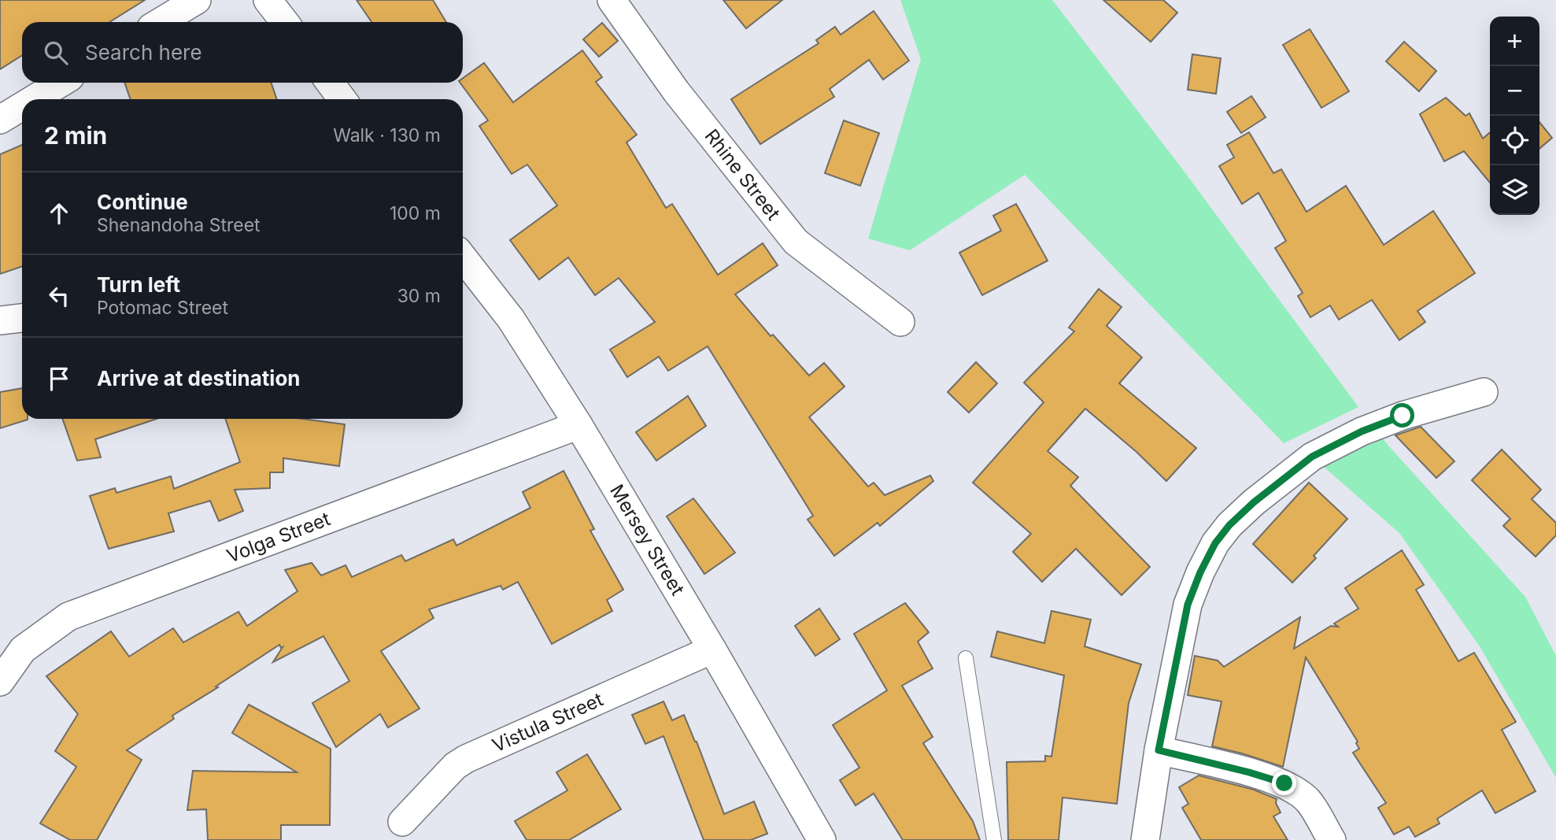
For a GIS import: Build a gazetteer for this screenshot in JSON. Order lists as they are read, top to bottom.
{
  "streets": {
    "street": [
      "Rhine Street",
      "Volga Street",
      "Mersey Street",
      "Vistula Street"
    ]
  },
  "crossings": [
    ["Volga Street", "Mersey Street"],
    ["Mersey Street", "Vistula Street"]
  ],
  "page": {
    "map_buttons": ["+", "−"],
    "search": "Search here",
    "heading": ["2 min", "Walk · 130 m"],
    "list": [
      ["Continue", "Shenandoha Street", "100 m"],
      ["Turn left", "Potomac Street", "30 m"],
      "Arrive at destination"
    ]
  }
}
